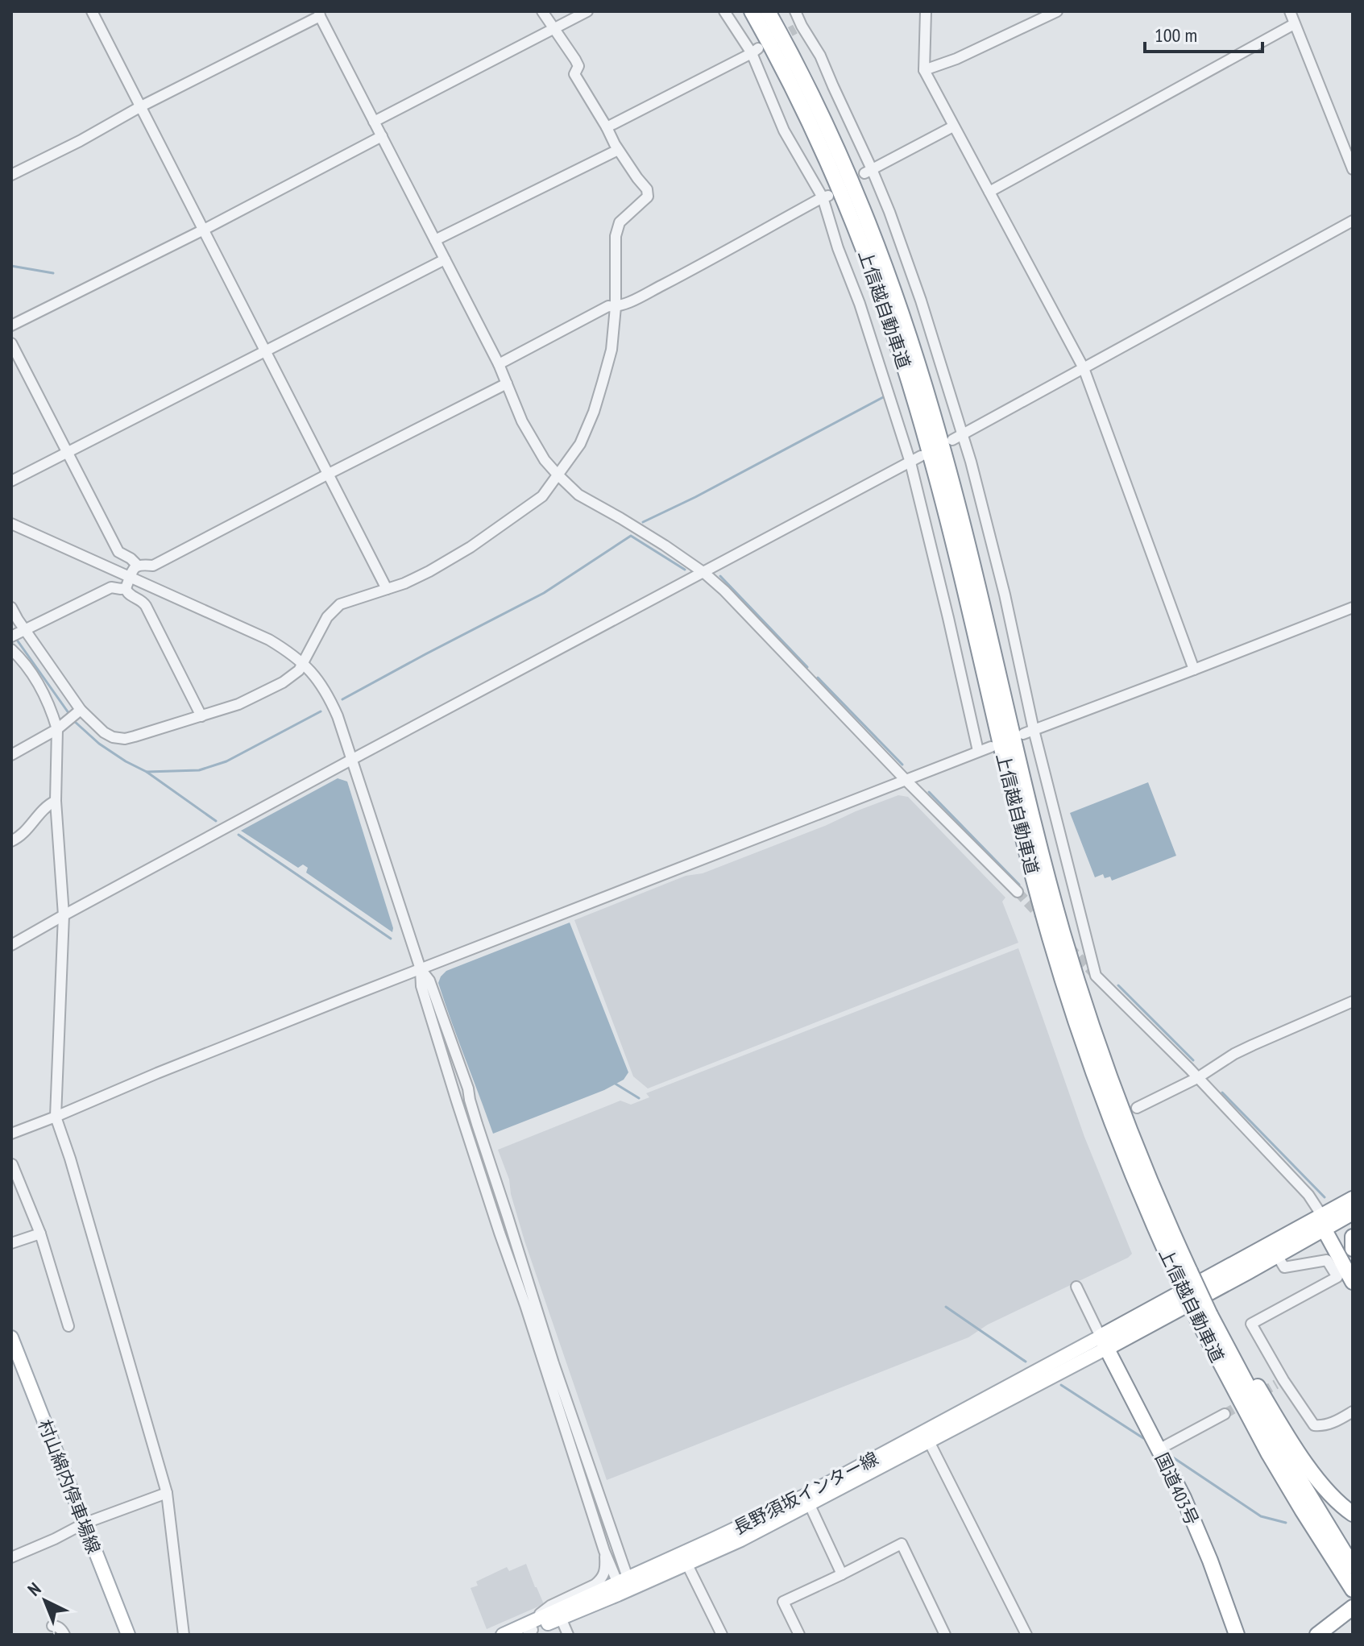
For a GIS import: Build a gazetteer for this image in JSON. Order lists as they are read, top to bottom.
{
  "streets": {
    "highway": ["上信越自動車道", "国道403号"],
    "main road": ["村山綿内停車場線", "長野須坂インター線"]
  },
  "crossings": [
    ["国道403号", "長野須坂インター線"]
  ],
  "scale_bar": "100 m",
  "north": "top left"
}
